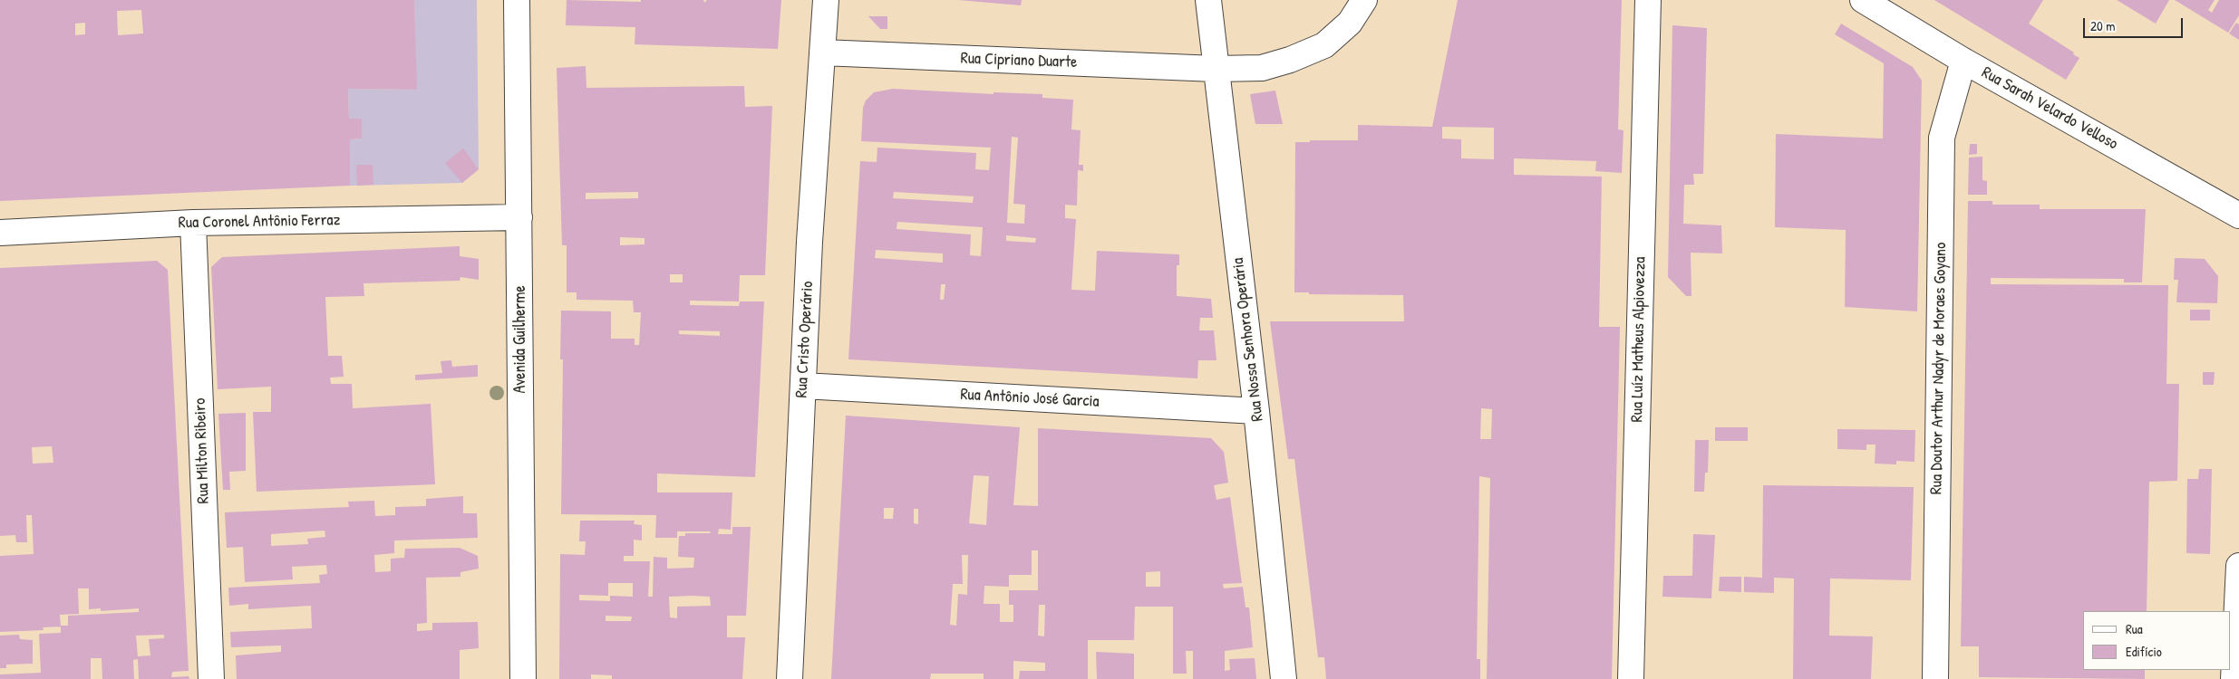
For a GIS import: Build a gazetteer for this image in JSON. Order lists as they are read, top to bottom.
{
  "streets": {
    "street": [
      "Rua Cipriano Duarte",
      "Rua Sarah Velardo Velloso",
      "Rua Coronel Antônio Ferraz",
      "Avenida Guilherme",
      "Rua Cristo Operário",
      "Rua Nossa Senhora Operária",
      "Rua Luíz Matheus Alpiovezza",
      "Rua Doutor Arthur Nadyr de Moraes Goyano",
      "Rua Antônio José Garcia",
      "Rua Milton Ribeiro"
    ]
  },
  "crossings": [
    ["Rua Cipriano Duarte", "Rua Cristo Operário"],
    ["Rua Cipriano Duarte", "Rua Nossa Senhora Operária"],
    ["Rua Sarah Velardo Velloso", "Rua Doutor Arthur Nadyr de Moraes Goyano"],
    ["Rua Coronel Antônio Ferraz", "Avenida Guilherme"],
    ["Rua Coronel Antônio Ferraz", "Rua Milton Ribeiro"],
    ["Rua Cristo Operário", "Rua Antônio José Garcia"],
    ["Rua Nossa Senhora Operária", "Rua Antônio José Garcia"]
  ],
  "legend": ["Rua", "Edifício"],
  "scale_bar": "20 m"
}
